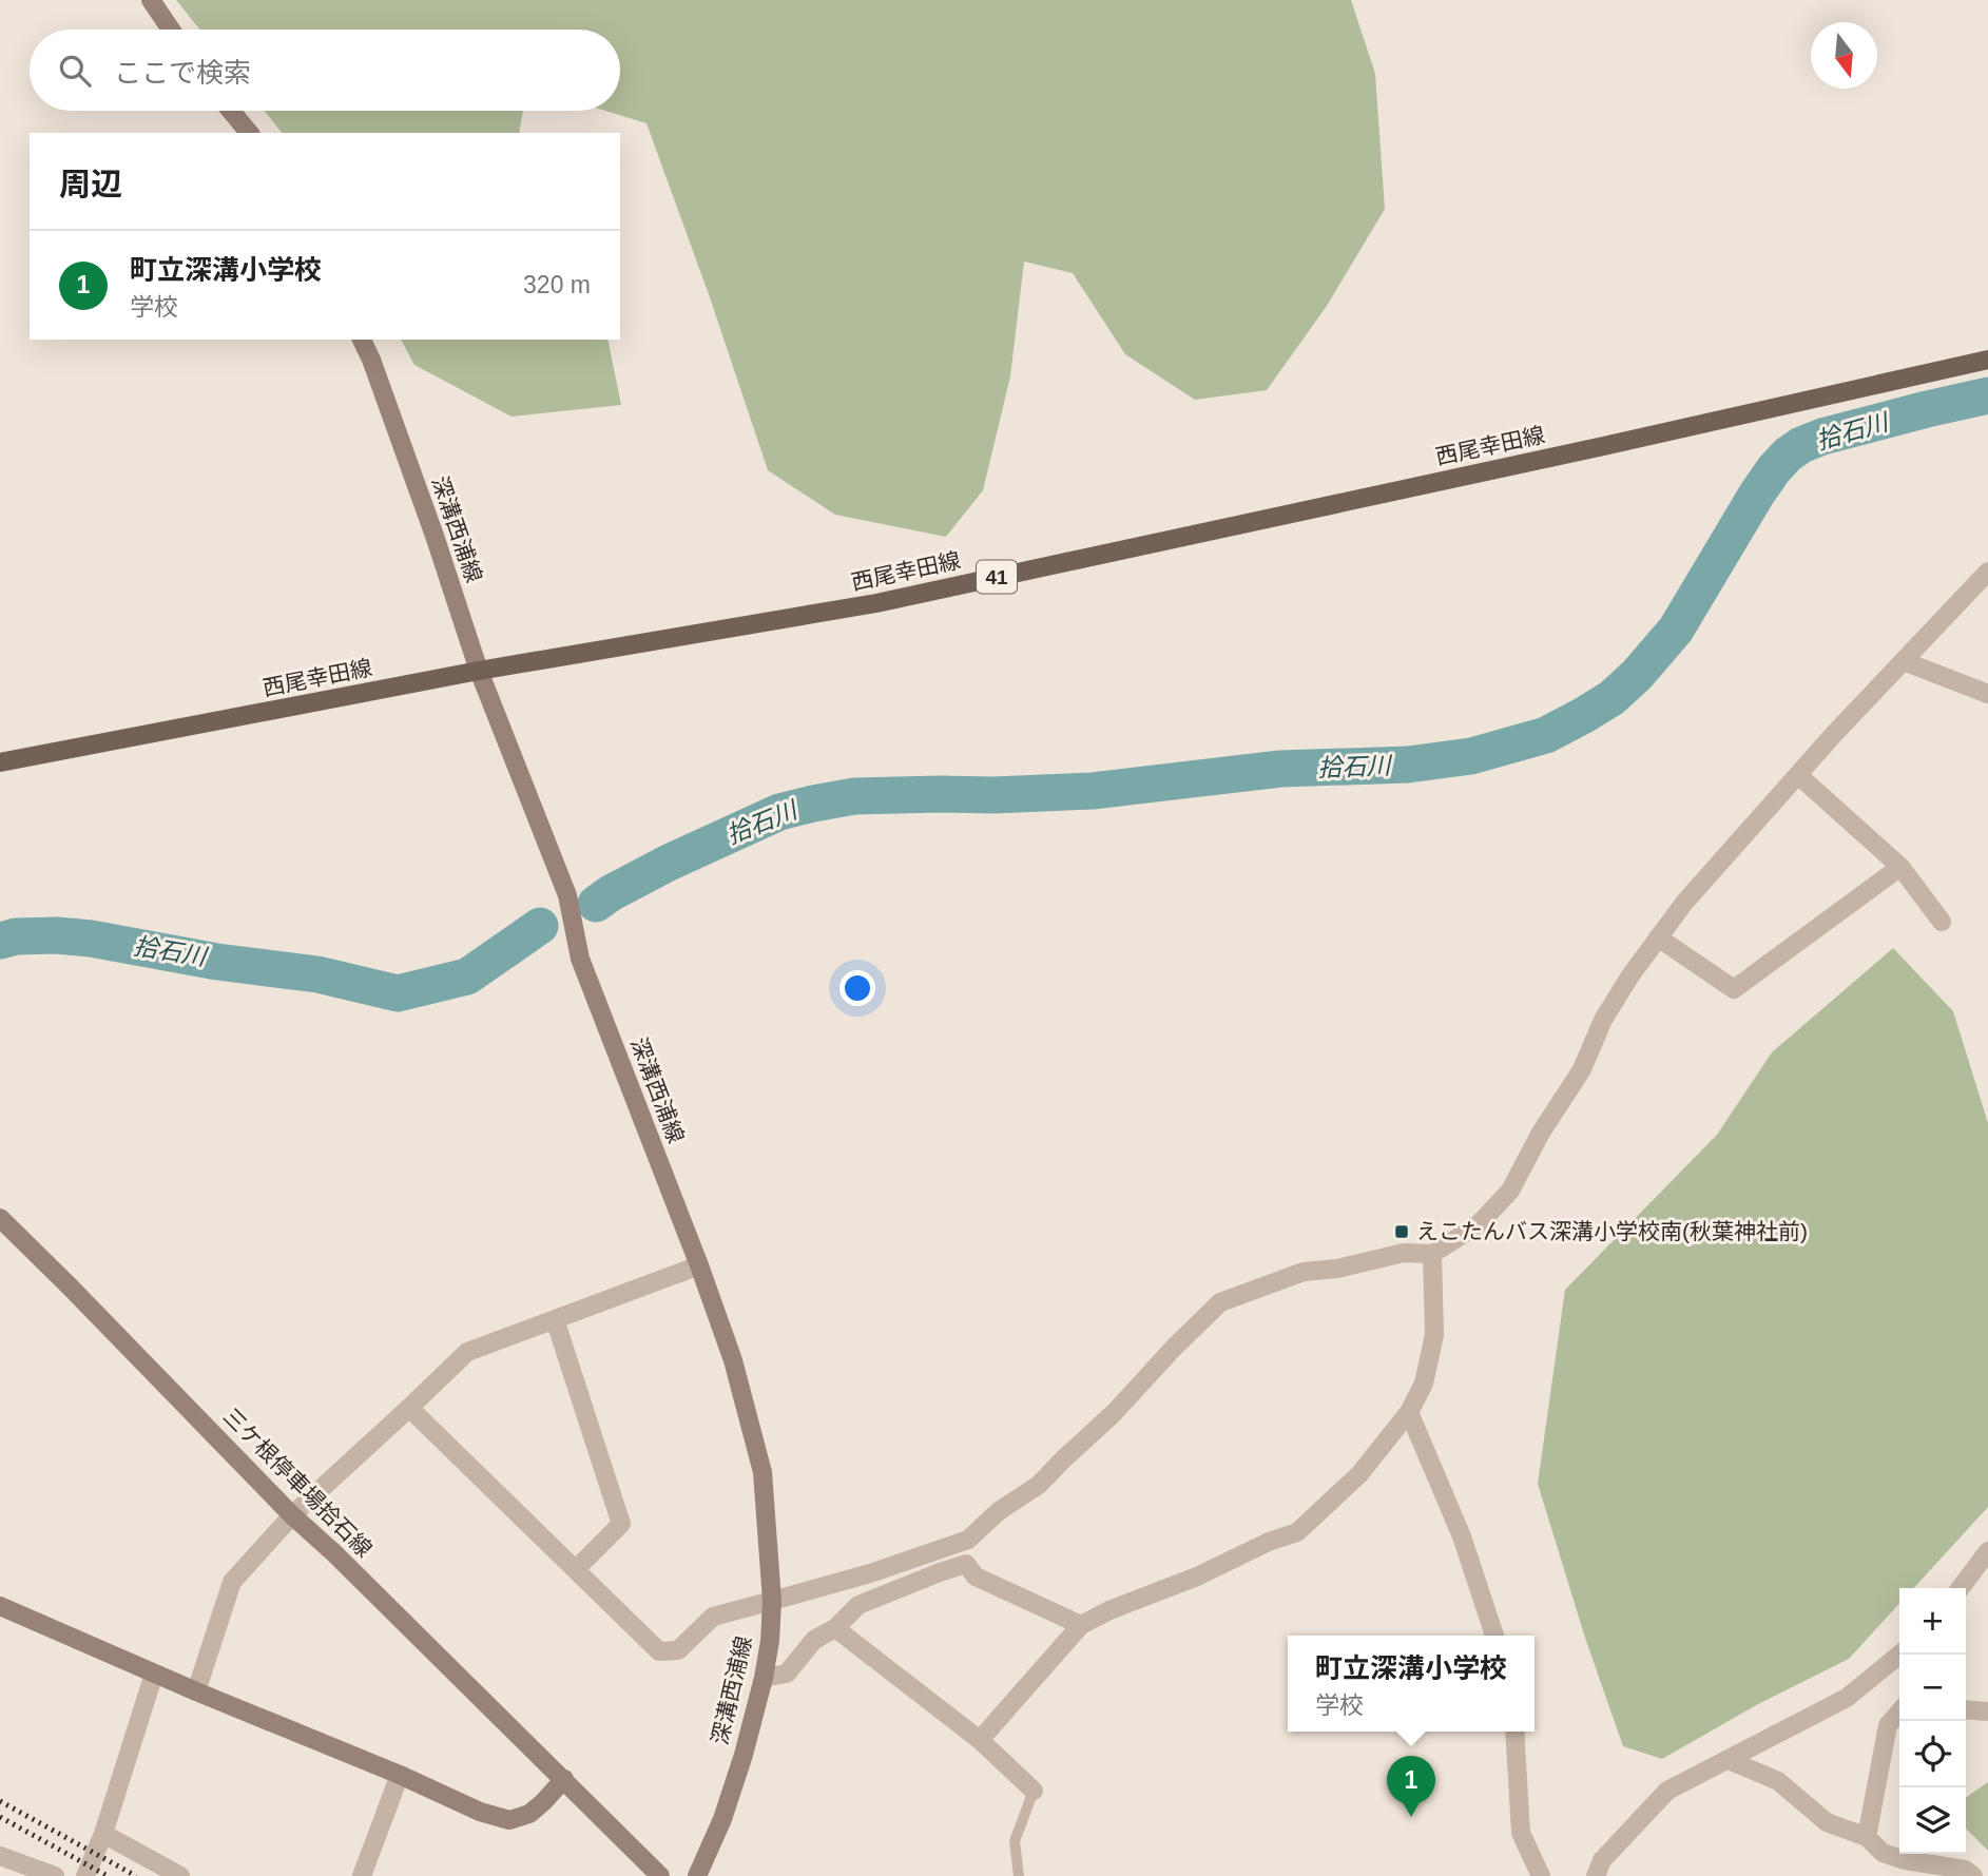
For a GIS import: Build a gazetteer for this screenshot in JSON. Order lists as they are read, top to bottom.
{
  "streets": {
    "main road": [
      "西尾幸田線",
      "深溝西浦線",
      "41",
      "三ケ根停車場拾石線"
    ]
  },
  "crossings": [
    ["西尾幸田線", "深溝西浦線"]
  ],
  "water": ["拾石川"],
  "places": {
    "transit": ["えこたんバス深溝小学校南(秋葉神社前)"]
  },
  "north": "bottom",
  "page": {
    "search": "ここで検索",
    "heading": "周辺",
    "list": [
      {
        "mark": "1",
        "name": "町立深溝小学校",
        "note": "学校",
        "value": "320 m"
      }
    ],
    "map_buttons": ["+", "−"],
    "popup": ["町立深溝小学校", "学校"],
    "pins": "1"
  }
}
